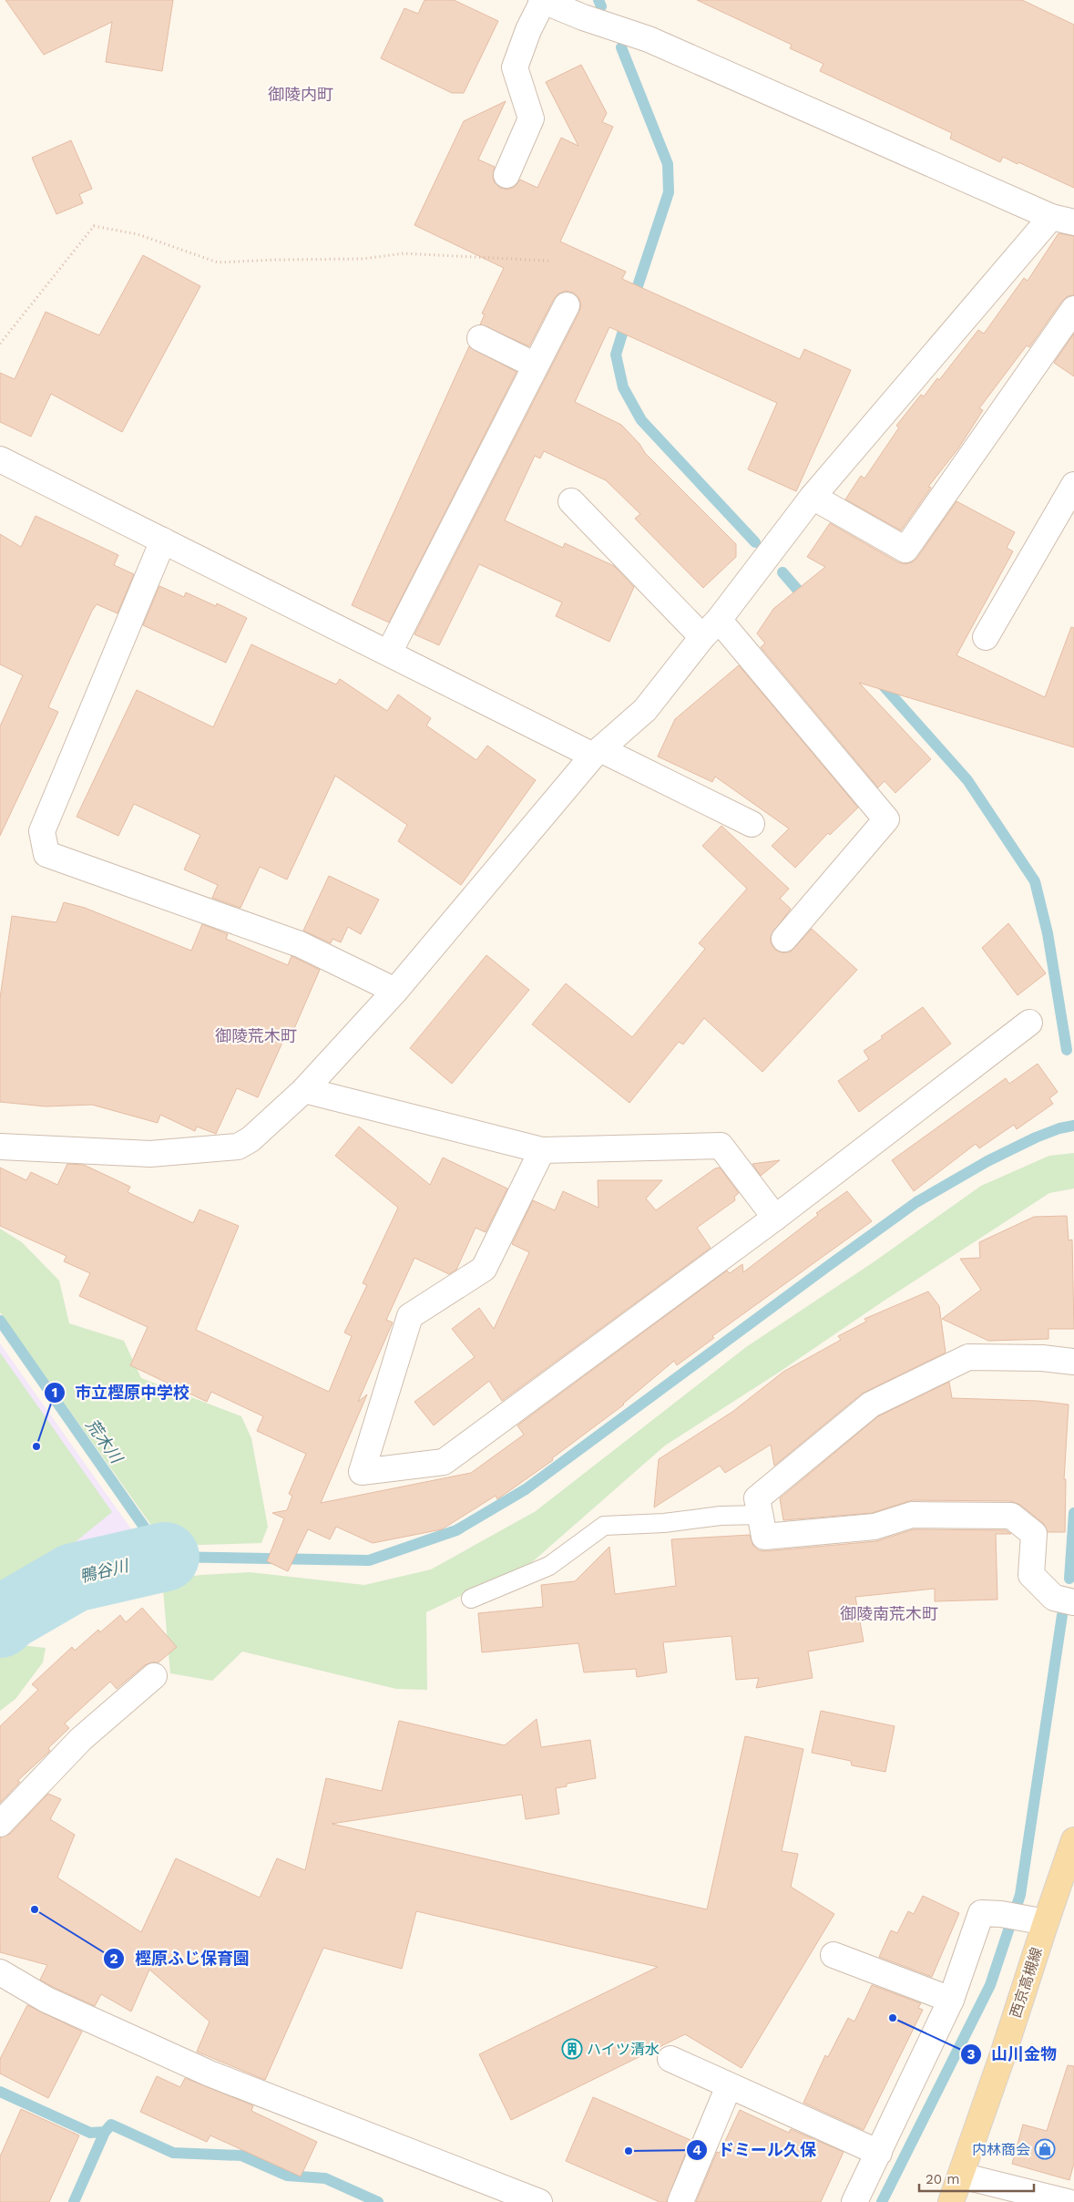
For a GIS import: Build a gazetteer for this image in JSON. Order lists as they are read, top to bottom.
{
  "streets": {
    "main road": ["西京高槻線"]
  },
  "districts": ["御陵内町", "御陵荒木町", "御陵南荒木町"],
  "water": ["荒木川", "鴨谷川"],
  "places": {
    "other": [
      "市立樫原中学校",
      "樫原ふじ保育園",
      "山川金物",
      "ドミール久保"
    ],
    "building": ["ハイツ清水"],
    "shop": ["内林商会"]
  },
  "scale_bar": "20 m"
}
